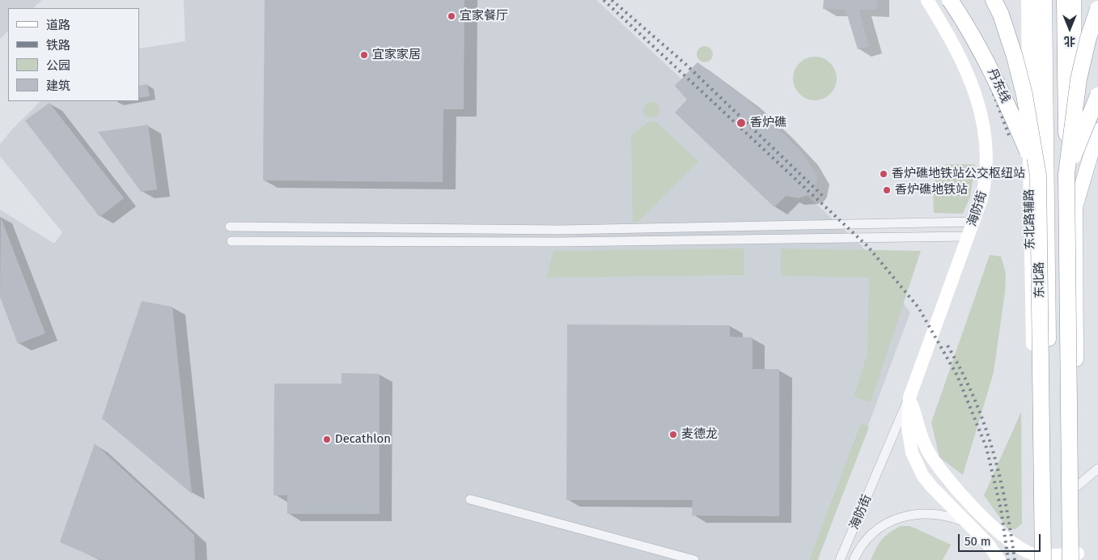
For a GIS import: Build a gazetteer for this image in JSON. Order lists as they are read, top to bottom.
{
  "streets": {
    "highway": ["丹东线", "东北路"],
    "main road": ["海防街", "东北路辅路"]
  },
  "crossings": [
    ["丹东线", "东北路"],
    ["东北路辅路", "东北路"]
  ],
  "places": [
    "宜家餐厅",
    "宜家家居",
    "香炉礁",
    "香炉礁地铁站公交枢纽站",
    "香炉礁地铁站",
    "麦德龙",
    "Decathlon"
  ],
  "legend": [
    "道路",
    "铁路",
    "公园",
    "建筑"
  ],
  "scale_bar": "50 m",
  "north": "bottom"
}
